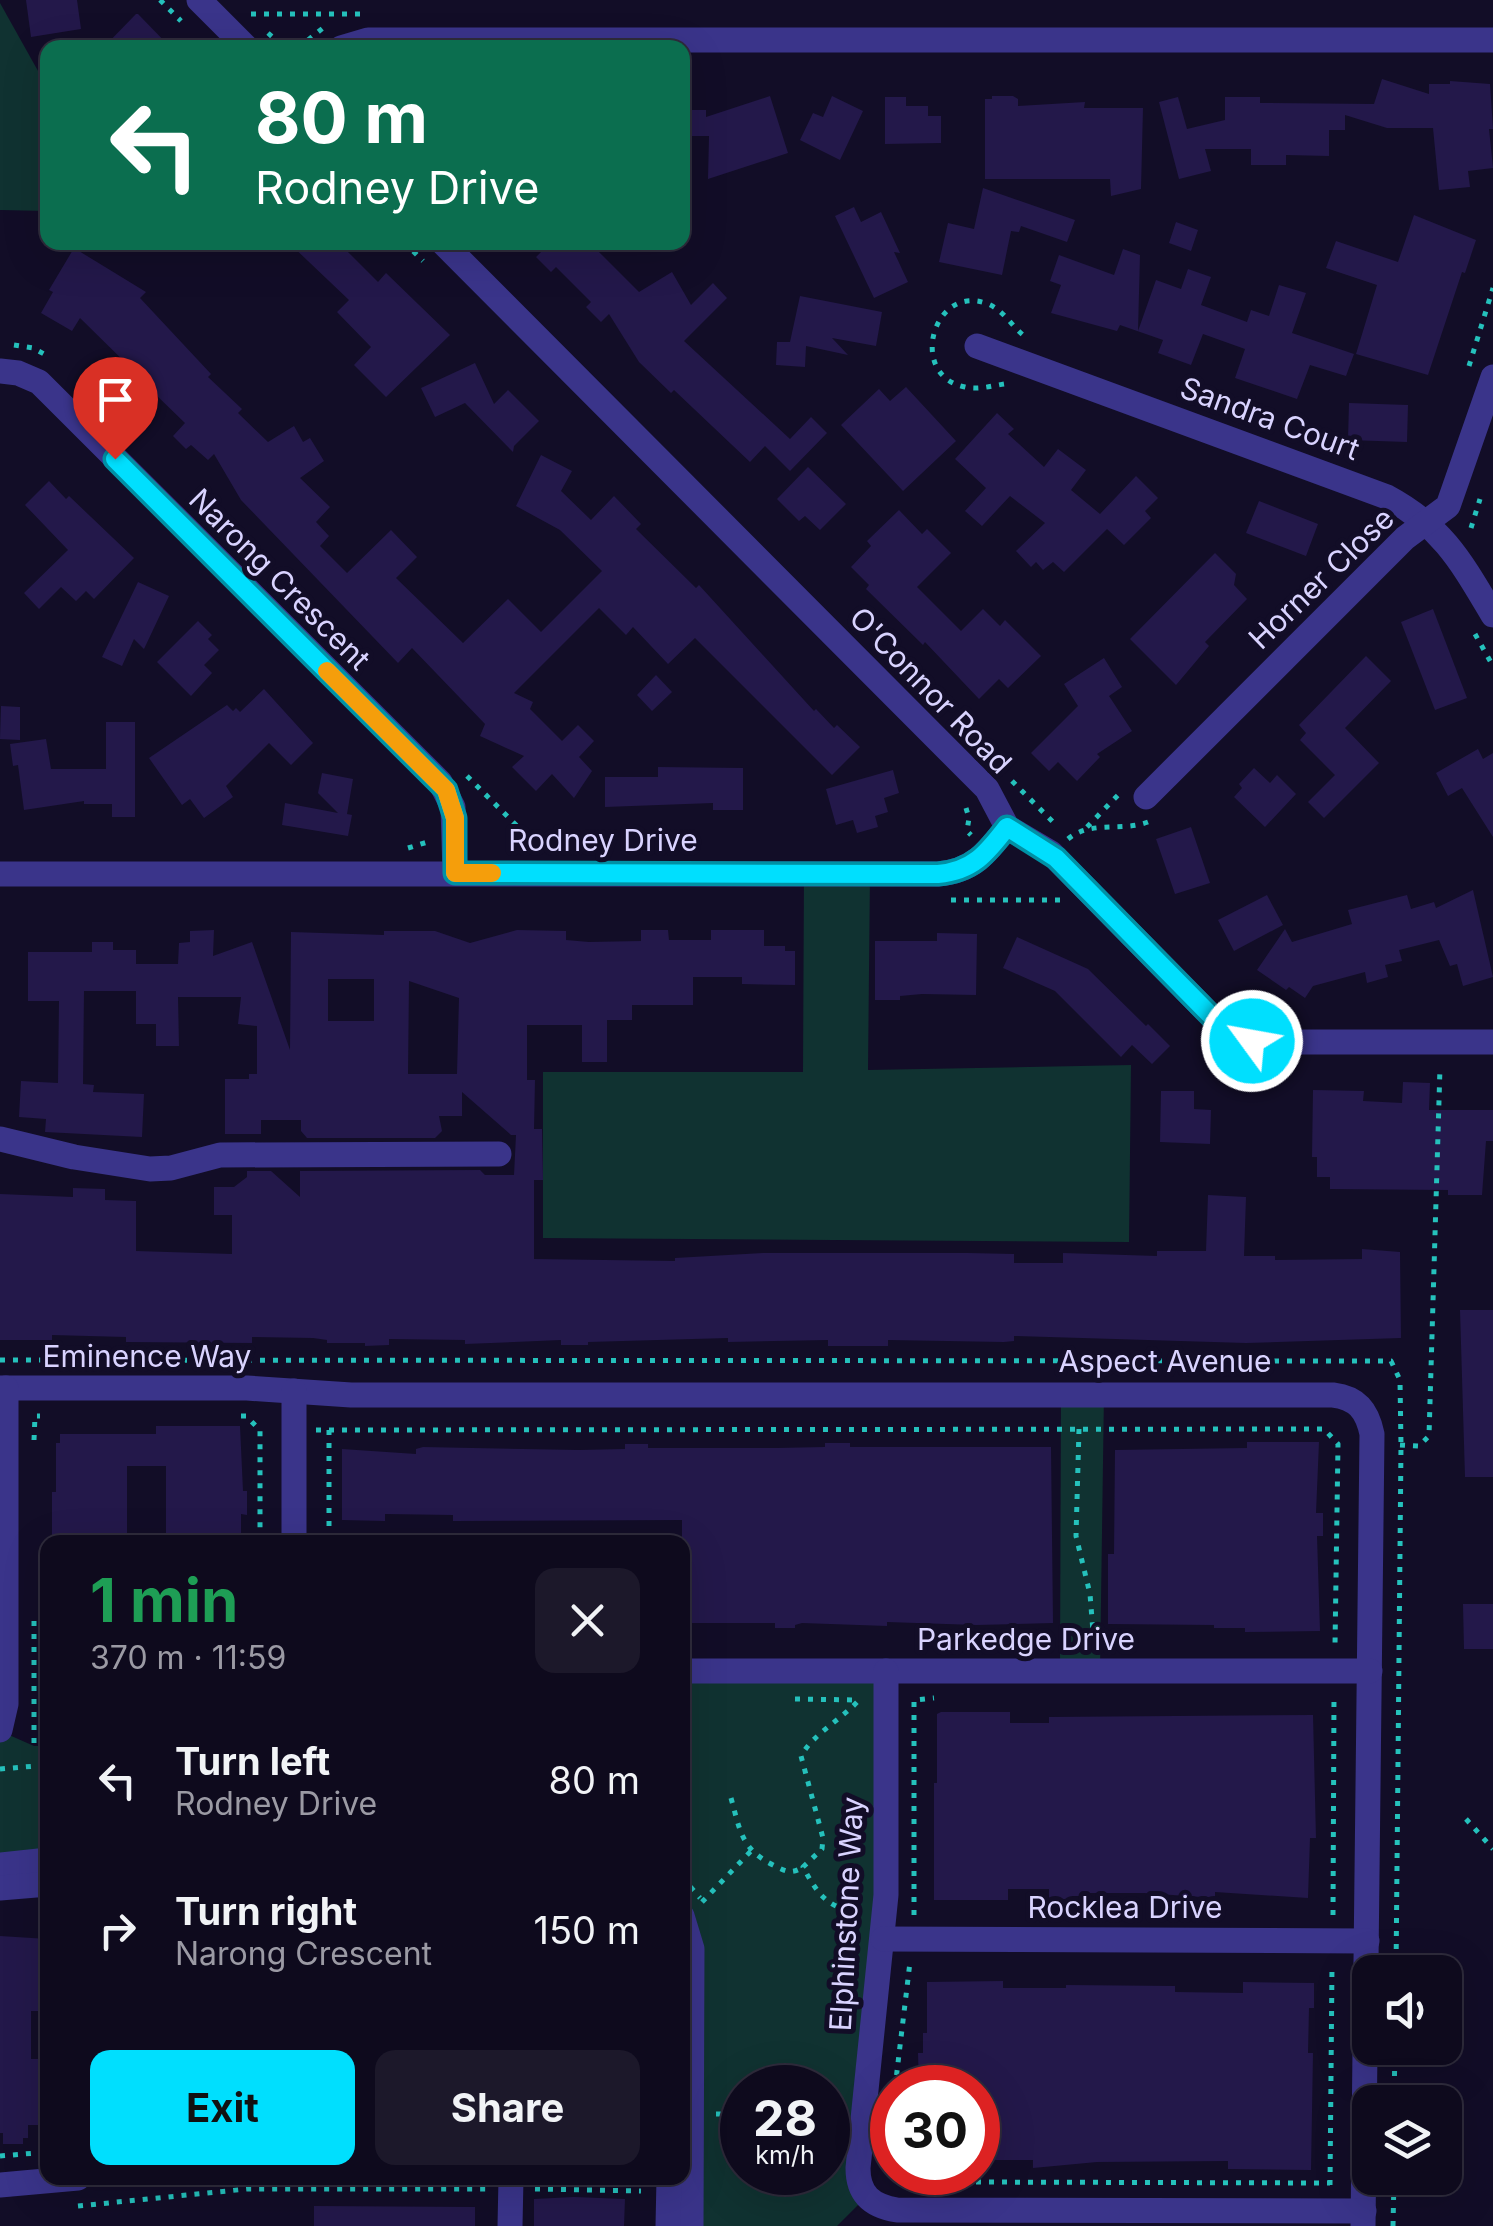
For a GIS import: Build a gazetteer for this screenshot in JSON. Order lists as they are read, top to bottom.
{
  "streets": {
    "street": [
      "Sandra Court",
      "Horner Close",
      "Narong Crescent",
      "O'Connor Road",
      "Rodney Drive",
      "Eminence Way",
      "Aspect Avenue",
      "Parkedge Drive",
      "Rocklea Drive",
      "Elphinstone Way"
    ]
  },
  "crossings": [
    ["Sandra Court", "Horner Close"],
    ["Narong Crescent", "Rodney Drive"],
    ["O'Connor Road", "Rodney Drive"],
    ["Eminence Way", "Aspect Avenue"],
    ["Aspect Avenue", "Parkedge Drive"],
    ["Aspect Avenue", "Rocklea Drive"],
    ["Aspect Avenue", "Elphinstone Way"],
    ["Parkedge Drive", "Elphinstone Way"],
    ["Rocklea Drive", "Elphinstone Way"]
  ],
  "page": {
    "turn": ["80 m", "Rodney Drive"],
    "heading": ["1 min", "370 m · 11:59"],
    "list": [
      {
        "name": "Turn left",
        "note": "Rodney Drive",
        "value": "80 m"
      },
      {
        "name": "Turn right",
        "note": "Narong Crescent",
        "value": "150 m"
      }
    ],
    "buttons": ["Exit", "Share"],
    "speed": "28 km/h",
    "limit": "30"
  }
}
